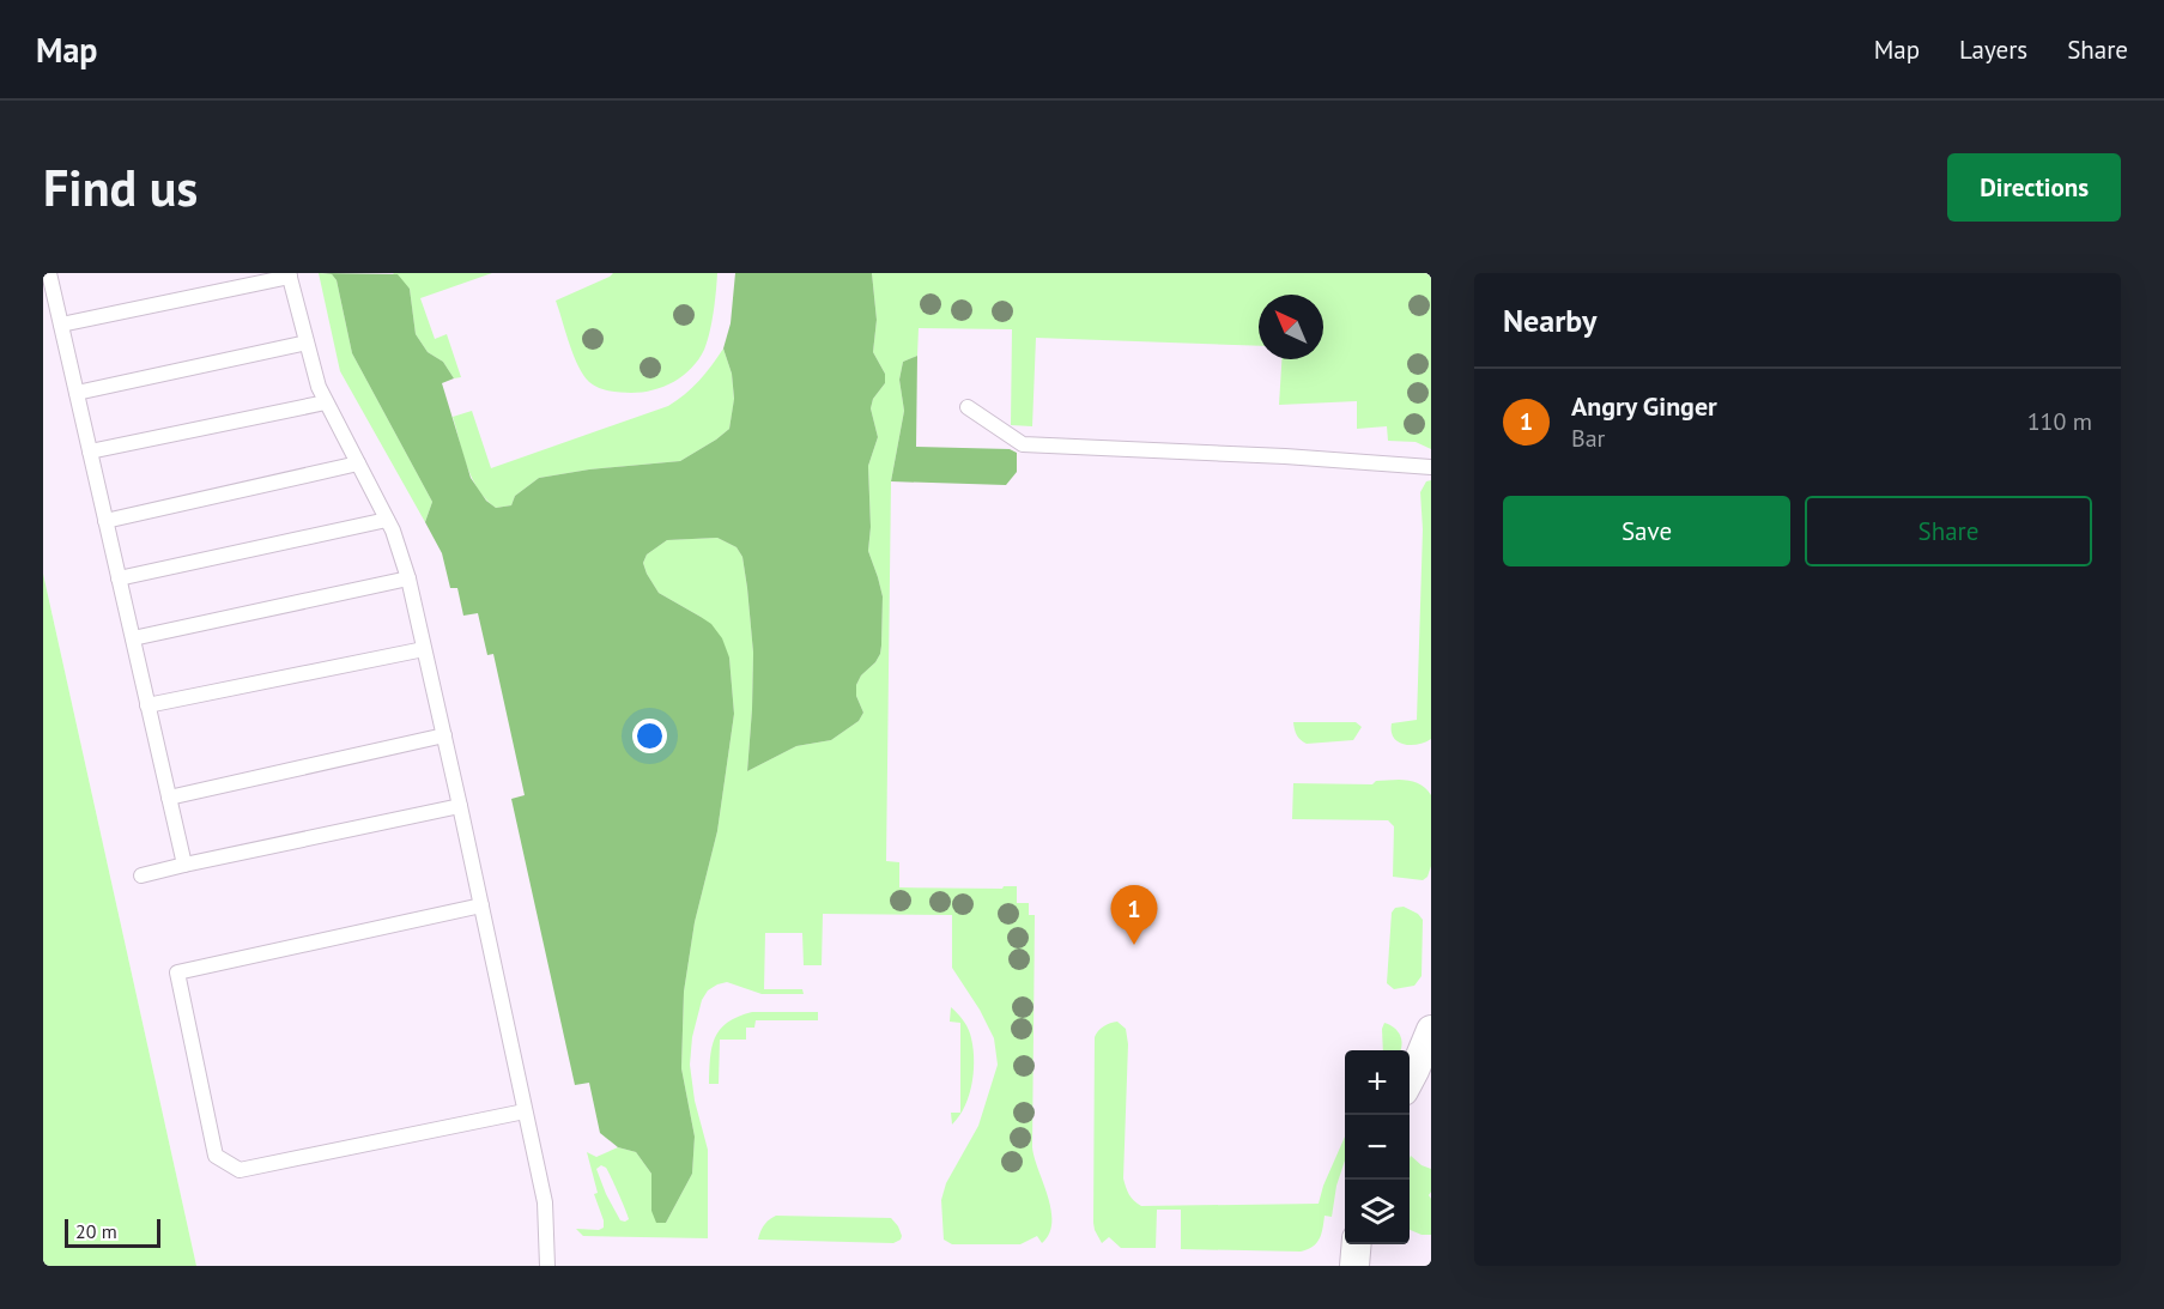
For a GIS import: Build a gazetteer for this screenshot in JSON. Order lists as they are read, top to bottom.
{
  "scale_bar": "20 m",
  "north": "top left",
  "page": {
    "header": "Map",
    "nav": ["Map", "Layers", "Share"],
    "buttons": [
      "Directions",
      ["Save", "Share"]
    ],
    "title": "Find us",
    "heading": "Nearby",
    "list": [
      {
        "mark": "1",
        "name": "Angry Ginger",
        "note": "Bar",
        "value": "110 m"
      }
    ],
    "pins": "1",
    "map_buttons": ["+", "−"],
    "scale": "20 m"
  }
}
